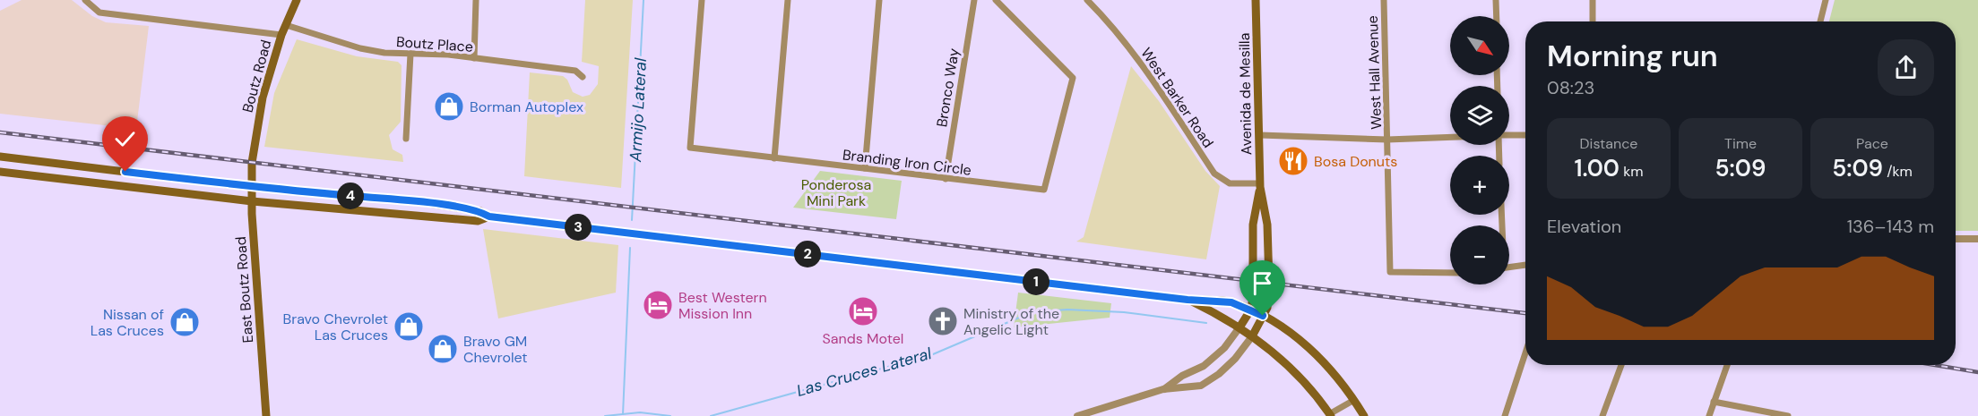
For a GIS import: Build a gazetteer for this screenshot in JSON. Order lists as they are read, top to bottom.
{
  "streets": {
    "main road": ["Boutz Road", "Avenida de Mesilla", "East Boutz Road"],
    "street": [
      "Boutz Place",
      "West Hall Avenue",
      "Bronco Way",
      "West Barker Road",
      "Branding Iron Circle"
    ]
  },
  "crossings": [
    ["Boutz Place", "Boutz Road"],
    ["Boutz Road", "East Boutz Road"],
    ["Bronco Way", "Branding Iron Circle"],
    ["Avenida de Mesilla", "West Barker Road"]
  ],
  "water": ["Armijo Lateral", "Las Cruces Lateral"],
  "parks": ["Ponderosa Mini Park"],
  "places": {
    "shop": [
      "Borman Autoplex",
      "Nissan of Las Cruces",
      "Bravo Chevrolet Las Cruces",
      "Bravo GM Chevrolet"
    ],
    "restaurant": ["Bosa Donuts"],
    "hotel": ["Best Western Mission Inn", "Sands Motel"],
    "church": ["Ministry of the Angelic Light"]
  },
  "north": "bottom right",
  "page": {
    "map_buttons": ["+", "−"],
    "heading": ["Morning run", "08:23"],
    "stats": [
      ["Distance", "1.00 km"],
      ["Time", "5:09"],
      ["Pace", "5:09 /km"]
    ],
    "pins": [
      "4",
      "3",
      "2",
      "1"
    ],
    "chart": ["Elevation", "136–143 m"]
  }
}
